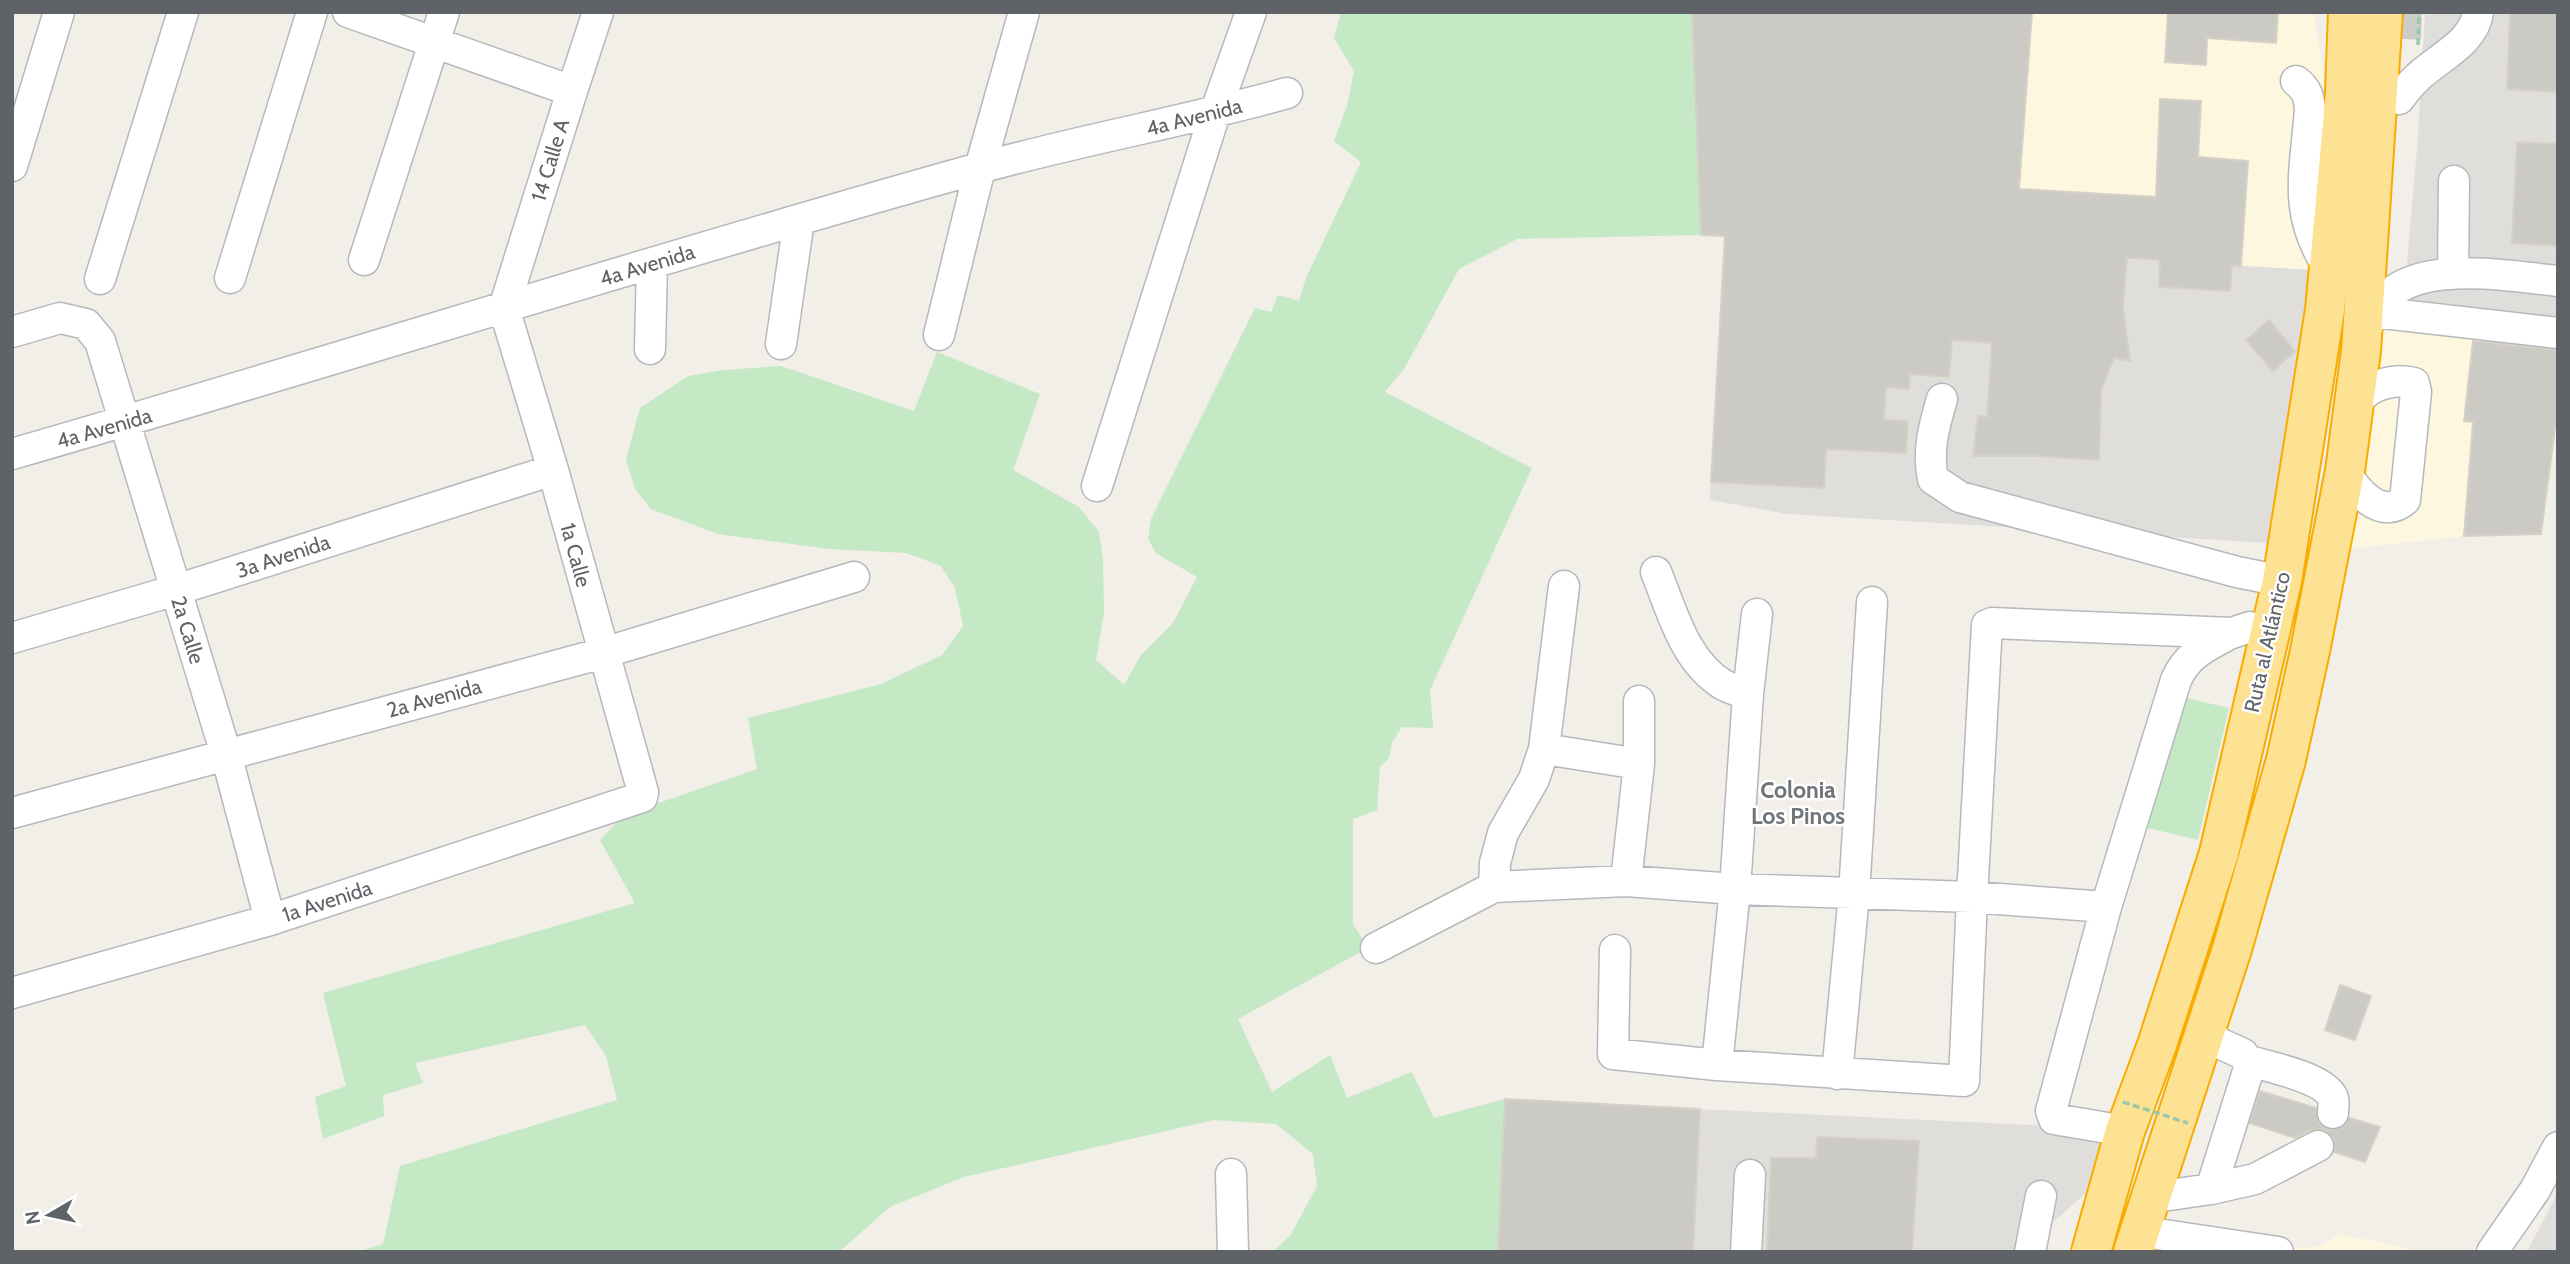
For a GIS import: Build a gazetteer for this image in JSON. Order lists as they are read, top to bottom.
{
  "streets": {
    "highway": ["Ruta al Atlántico"],
    "street": [
      "4a Avenida",
      "14 Calle A",
      "1a Calle",
      "3a Avenida",
      "2a Calle",
      "2a Avenida",
      "1a Avenida"
    ]
  },
  "crossings": [
    ["4a Avenida", "14 Calle A"],
    ["4a Avenida", "1a Calle"],
    ["4a Avenida", "2a Calle"],
    ["14 Calle A", "1a Calle"],
    ["1a Calle", "3a Avenida"],
    ["1a Calle", "2a Avenida"],
    ["1a Calle", "1a Avenida"],
    ["3a Avenida", "2a Calle"],
    ["2a Calle", "2a Avenida"],
    ["2a Calle", "1a Avenida"]
  ],
  "districts": ["Colonia Los Pinos"],
  "north": "left"
}
